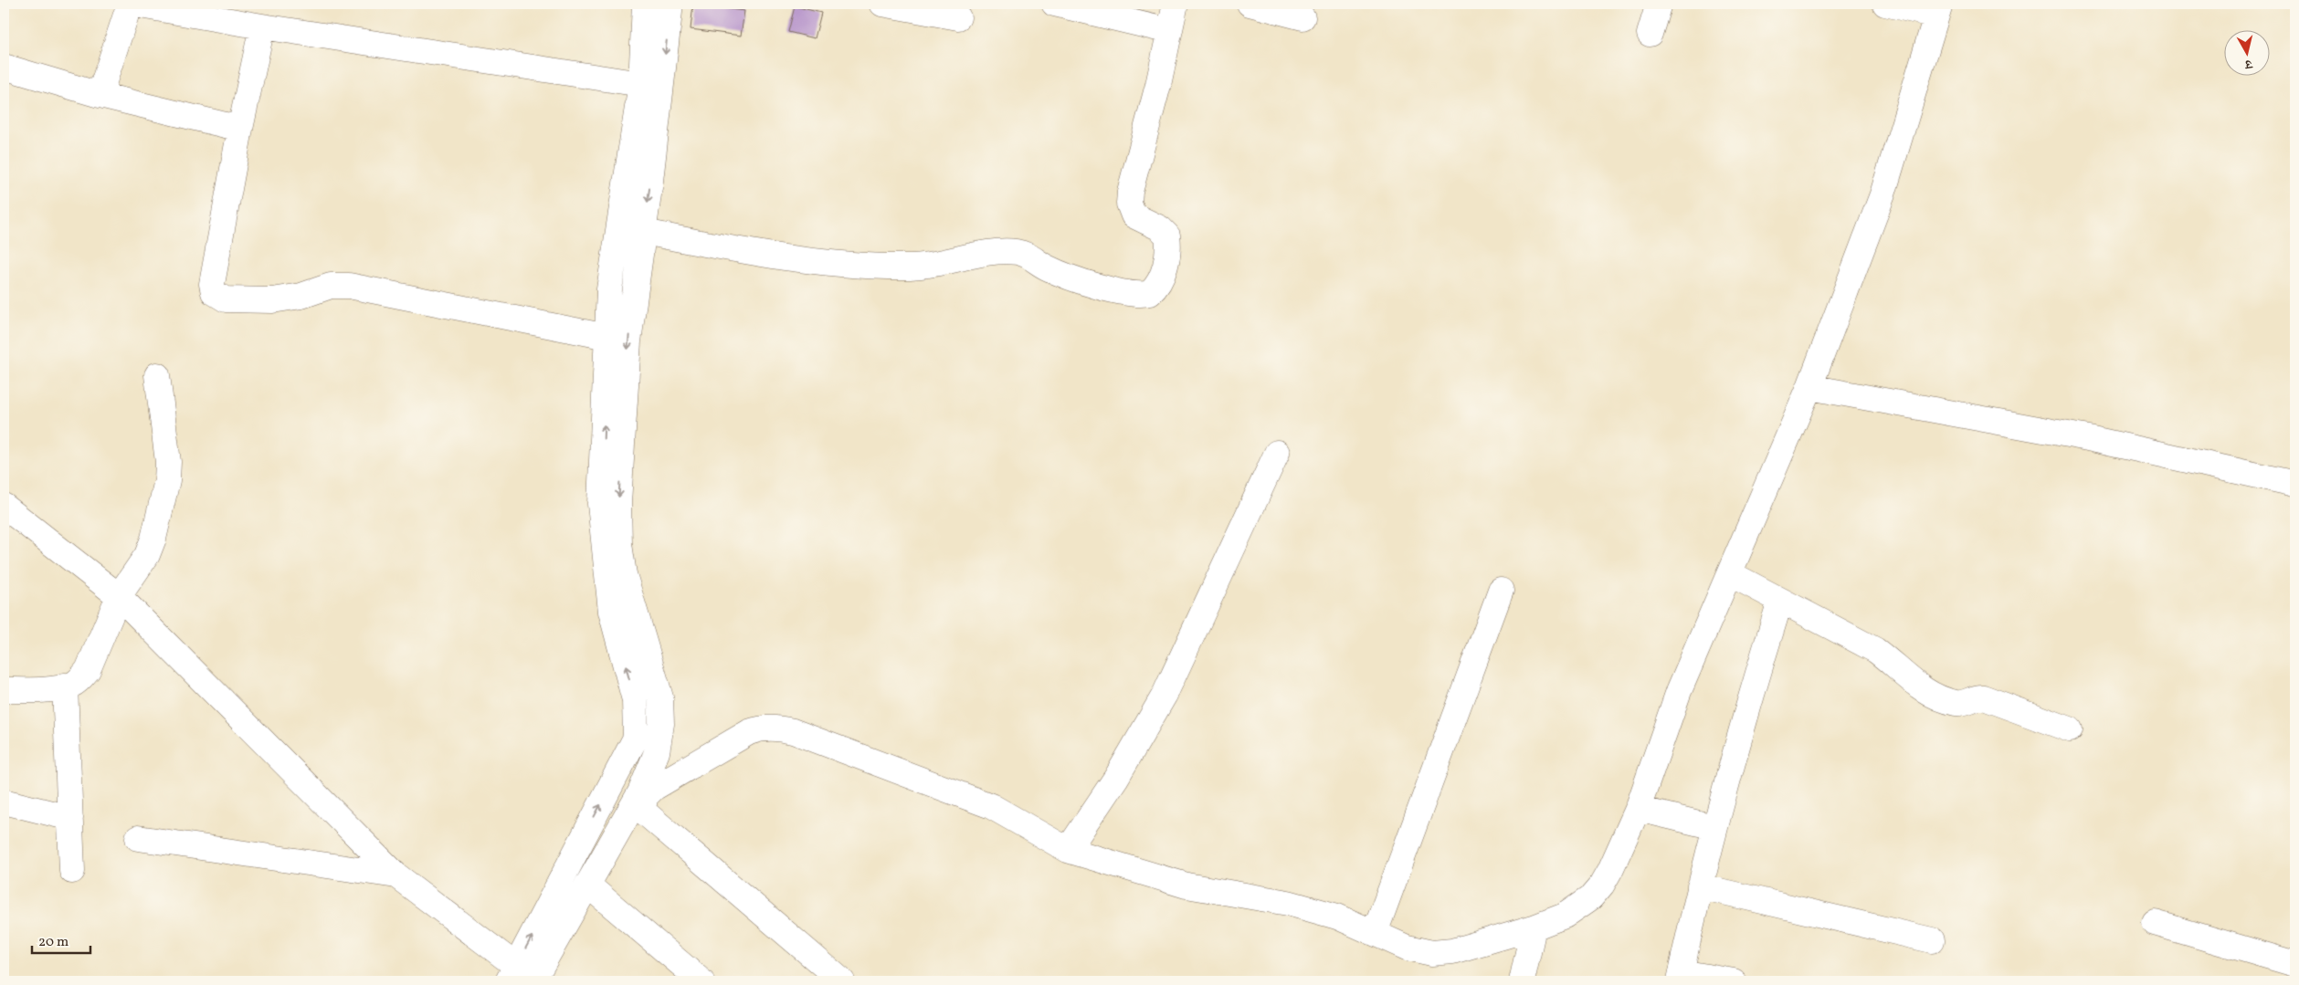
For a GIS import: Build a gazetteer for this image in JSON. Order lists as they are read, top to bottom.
{
  "scale_bar": "20 m",
  "north": "bottom"
}
